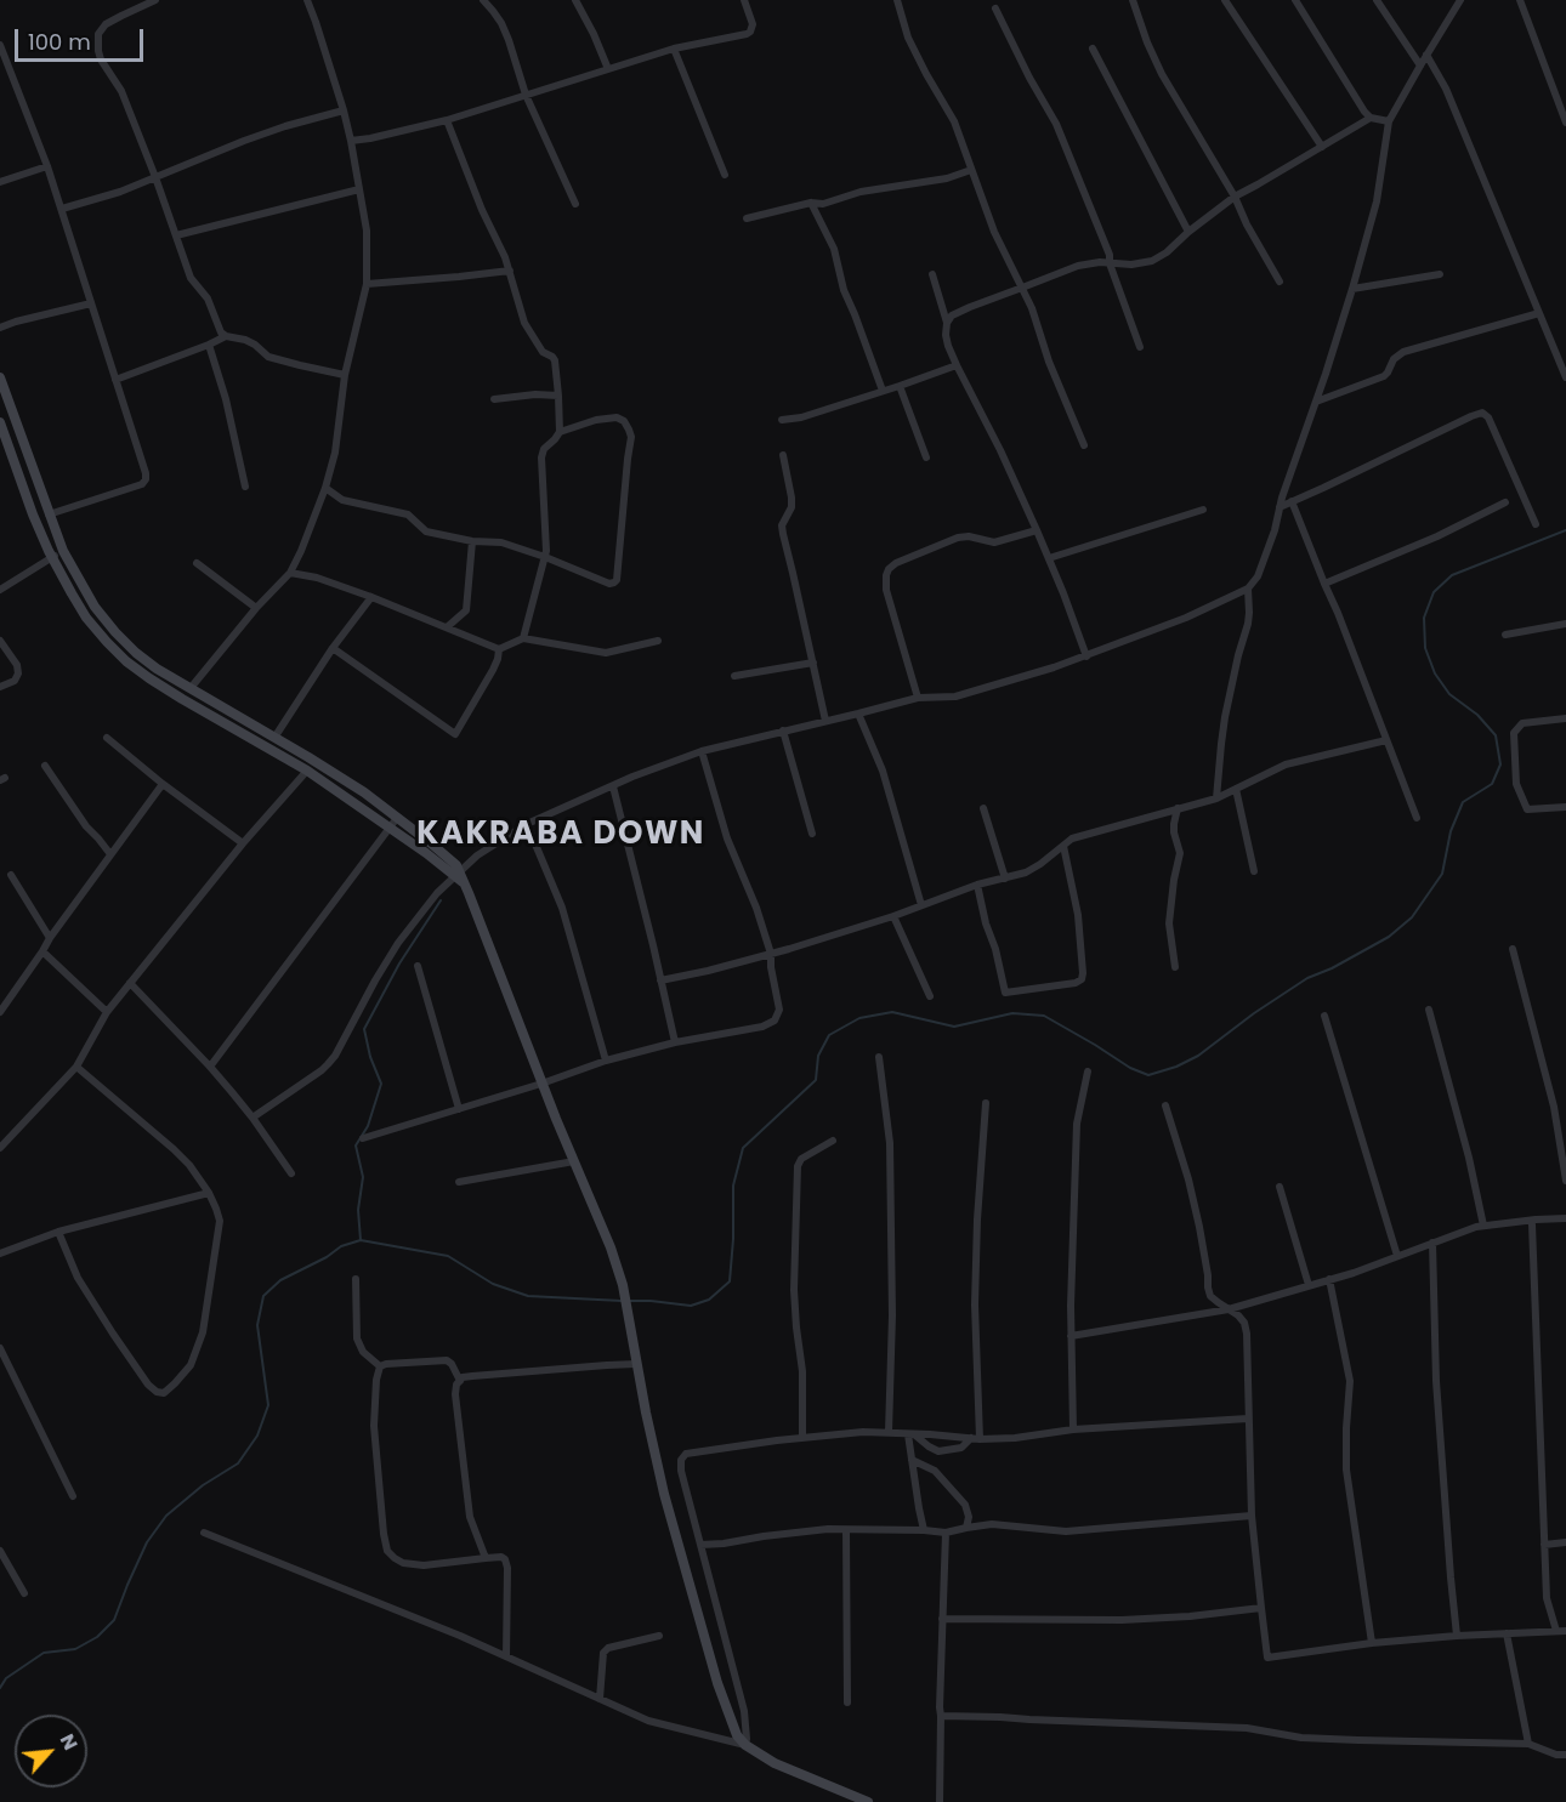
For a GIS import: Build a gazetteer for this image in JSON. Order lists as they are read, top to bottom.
{
  "districts": ["KAKRABA DOWN"],
  "scale_bar": "100 m",
  "north": "top right"
}
